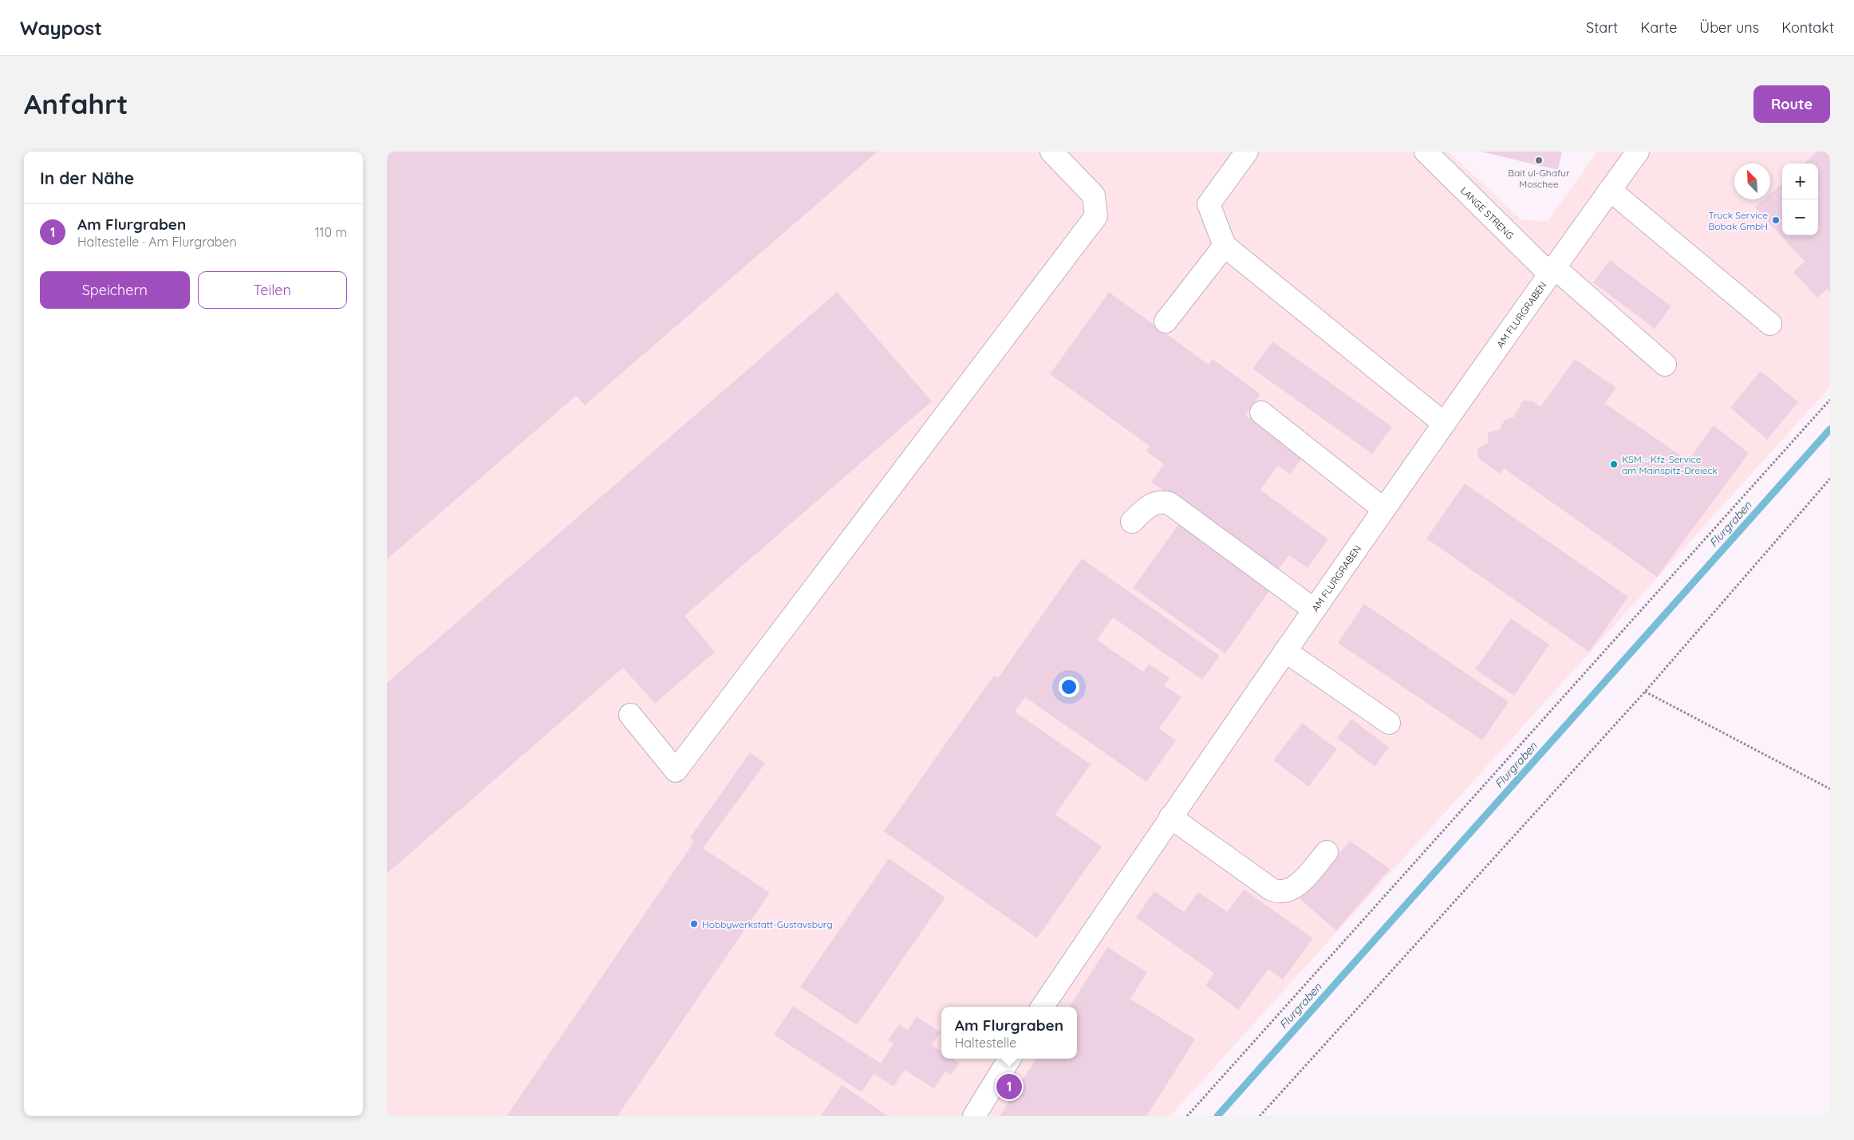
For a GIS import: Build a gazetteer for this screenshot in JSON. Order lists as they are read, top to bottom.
{
  "streets": {
    "street": ["LANGE STRENG", "AM FLURGRABEN"]
  },
  "crossings": [
    ["LANGE STRENG", "AM FLURGRABEN"]
  ],
  "water": ["Flurgraben"],
  "places": [
    "Bait ul-Ghafur Moschee",
    "Truck Service Bobak GmbH",
    "KSM - Kfz-Service am Mainspitz-Dreieck",
    "Hobbywerkstatt-Gustavsburg"
  ],
  "north": "top left",
  "page": {
    "header": "Waypost",
    "nav": [
      "Start",
      "Karte",
      "Über uns",
      "Kontakt"
    ],
    "buttons": [
      "Route",
      ["Speichern", "Teilen"]
    ],
    "title": "Anfahrt",
    "heading": "In der Nähe",
    "map_buttons": ["+", "−"],
    "list": [
      {
        "mark": "1",
        "name": "Am Flurgraben",
        "note": "Haltestelle · Am Flurgraben",
        "value": "110 m"
      }
    ],
    "popup": ["Am Flurgraben", "Haltestelle"],
    "pins": "1"
  }
}
